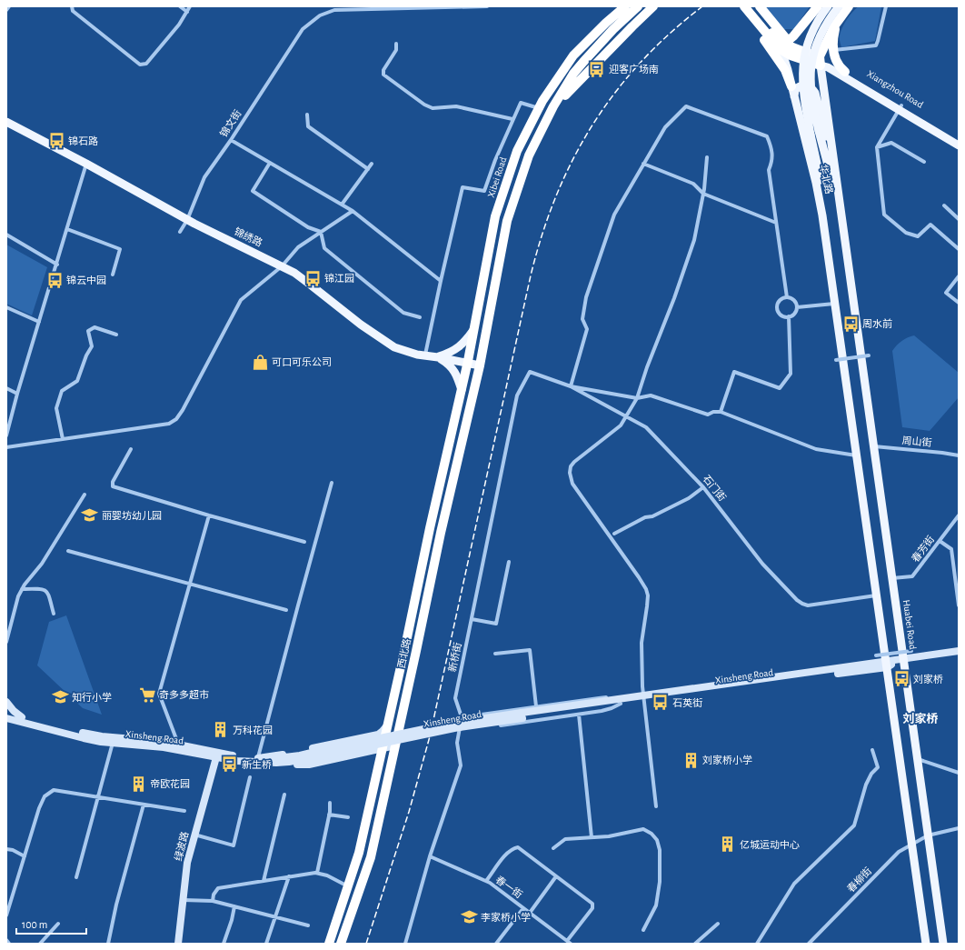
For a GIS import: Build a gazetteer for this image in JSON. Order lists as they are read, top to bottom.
{
  "streets": {
    "highway": ["Xibei Road", "西北路"],
    "main road": [
      "Xiangzhou Road",
      "华北路",
      "锦绣路",
      "Huabei Road",
      "Xinsheng Road",
      "绿波路"
    ],
    "street": [
      "锦文街",
      "周山街",
      "石门街",
      "春芳街",
      "新桥街",
      "春柳街",
      "春一街"
    ]
  },
  "crossings": [
    ["Xiangzhou Road", "华北路"],
    ["锦文街", "锦绣路"],
    ["Xibei Road", "锦绣路"],
    ["Xibei Road", "西北路"],
    ["华北路", "Huabei Road"],
    ["锦绣路", "西北路"],
    ["周山街", "Huabei Road"],
    ["石门街", "新桥街"],
    ["春芳街", "Huabei Road"],
    ["Huabei Road", "Xinsheng Road"],
    ["Huabei Road", "春柳街"],
    ["新桥街", "春一街"],
    ["Xinsheng Road", "绿波路"]
  ],
  "districts": ["刘家桥"],
  "places": {
    "bus stop": [
      "迎客广场南",
      "锦石路",
      "锦江园",
      "锦云中园",
      "周水前",
      "刘家桥",
      "石英街",
      "新生桥"
    ],
    "shop": ["可口可乐公司"],
    "school or university": ["丽婴坊幼儿园", "知行小学", "李家桥小学"],
    "supermarket": ["奇多多超市"],
    "building": [
      "万科花园",
      "刘家桥小学",
      "帝欧花园",
      "亿城运动中心"
    ]
  },
  "scale_bar": "100 m"
}
